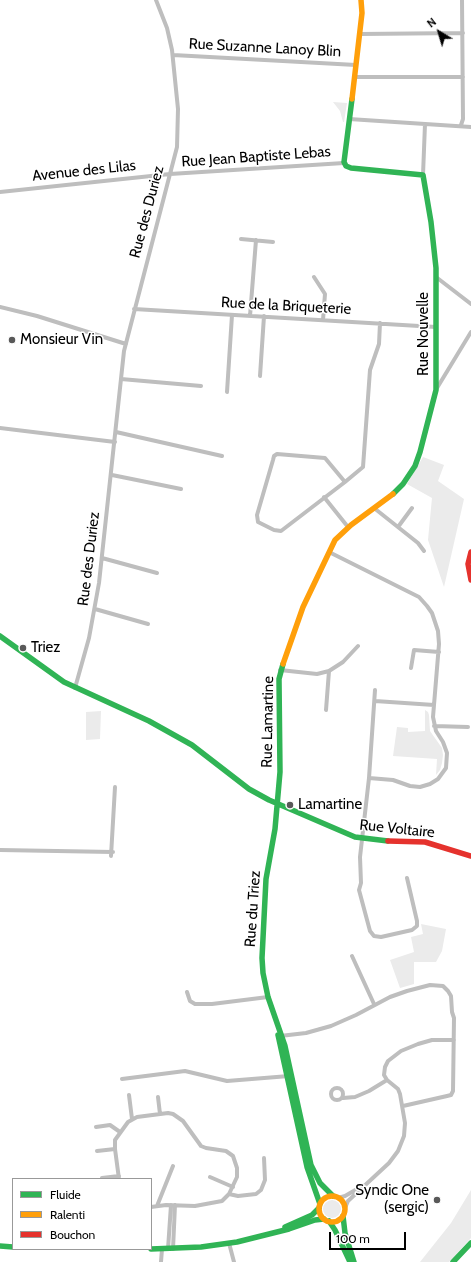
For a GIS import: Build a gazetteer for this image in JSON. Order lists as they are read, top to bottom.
{
  "streets": {
    "main road": [
      "Rue Nouvelle",
      "Rue Lamartine",
      "Rue Voltaire",
      "Rue du Triez"
    ],
    "street": [
      "Rue Suzanne Lanoy Blin",
      "Rue Jean Baptiste Lebas",
      "Avenue des Lilas",
      "Rue des Duriez",
      "Rue de la Briqueterie"
    ]
  },
  "crossings": [
    ["Rue Suzanne Lanoy Blin", "Rue des Duriez"],
    ["Rue Jean Baptiste Lebas", "Avenue des Lilas"],
    ["Rue Jean Baptiste Lebas", "Rue des Duriez"],
    ["Avenue des Lilas", "Rue des Duriez"],
    ["Rue des Duriez", "Rue de la Briqueterie"],
    ["Rue des Duriez", "Rue Voltaire"],
    ["Rue de la Briqueterie", "Rue Nouvelle"],
    ["Rue Nouvelle", "Rue Lamartine"],
    ["Rue Lamartine", "Rue Voltaire"],
    ["Rue Lamartine", "Rue du Triez"],
    ["Rue Voltaire", "Rue du Triez"]
  ],
  "places": [
    "Monsieur Vin",
    "Triez",
    "Lamartine",
    "Syndic One (sergic)"
  ],
  "legend": ["Fluide", "Ralenti", "Bouchon"],
  "scale_bar": "100 m",
  "north": "top left"
}
